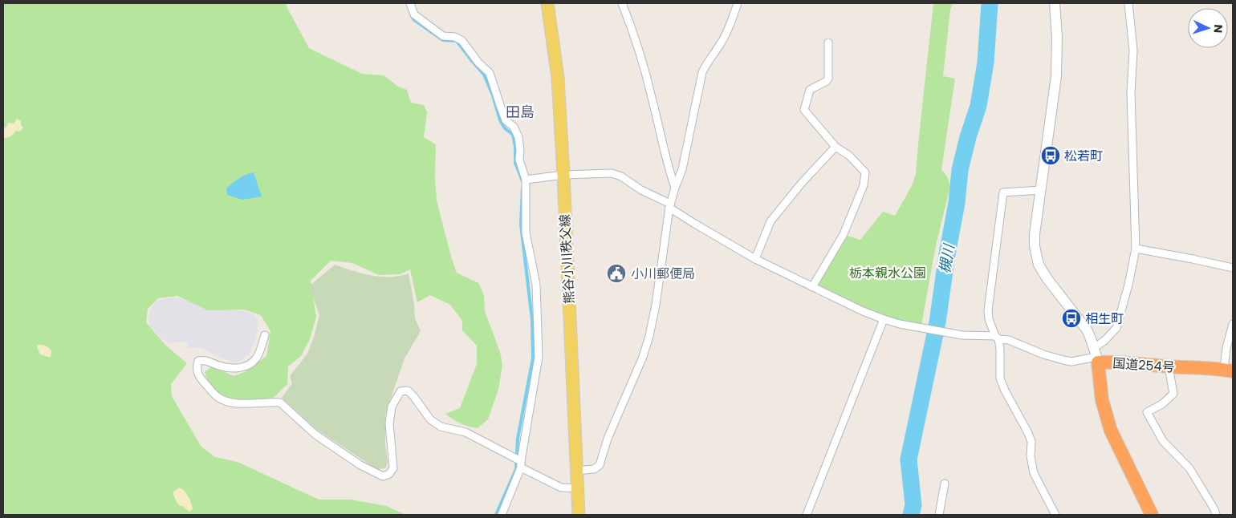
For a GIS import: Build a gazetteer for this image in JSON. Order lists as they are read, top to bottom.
{
  "streets": {
    "highway": ["国道254号"],
    "main road": ["熊谷小川秩父線"]
  },
  "districts": ["田島"],
  "water": ["槻川"],
  "parks": ["栃本親水公園"],
  "places": {
    "bus stop": ["松若町", "相生町"],
    "public building": ["小川郵便局"]
  },
  "north": "right"
}
